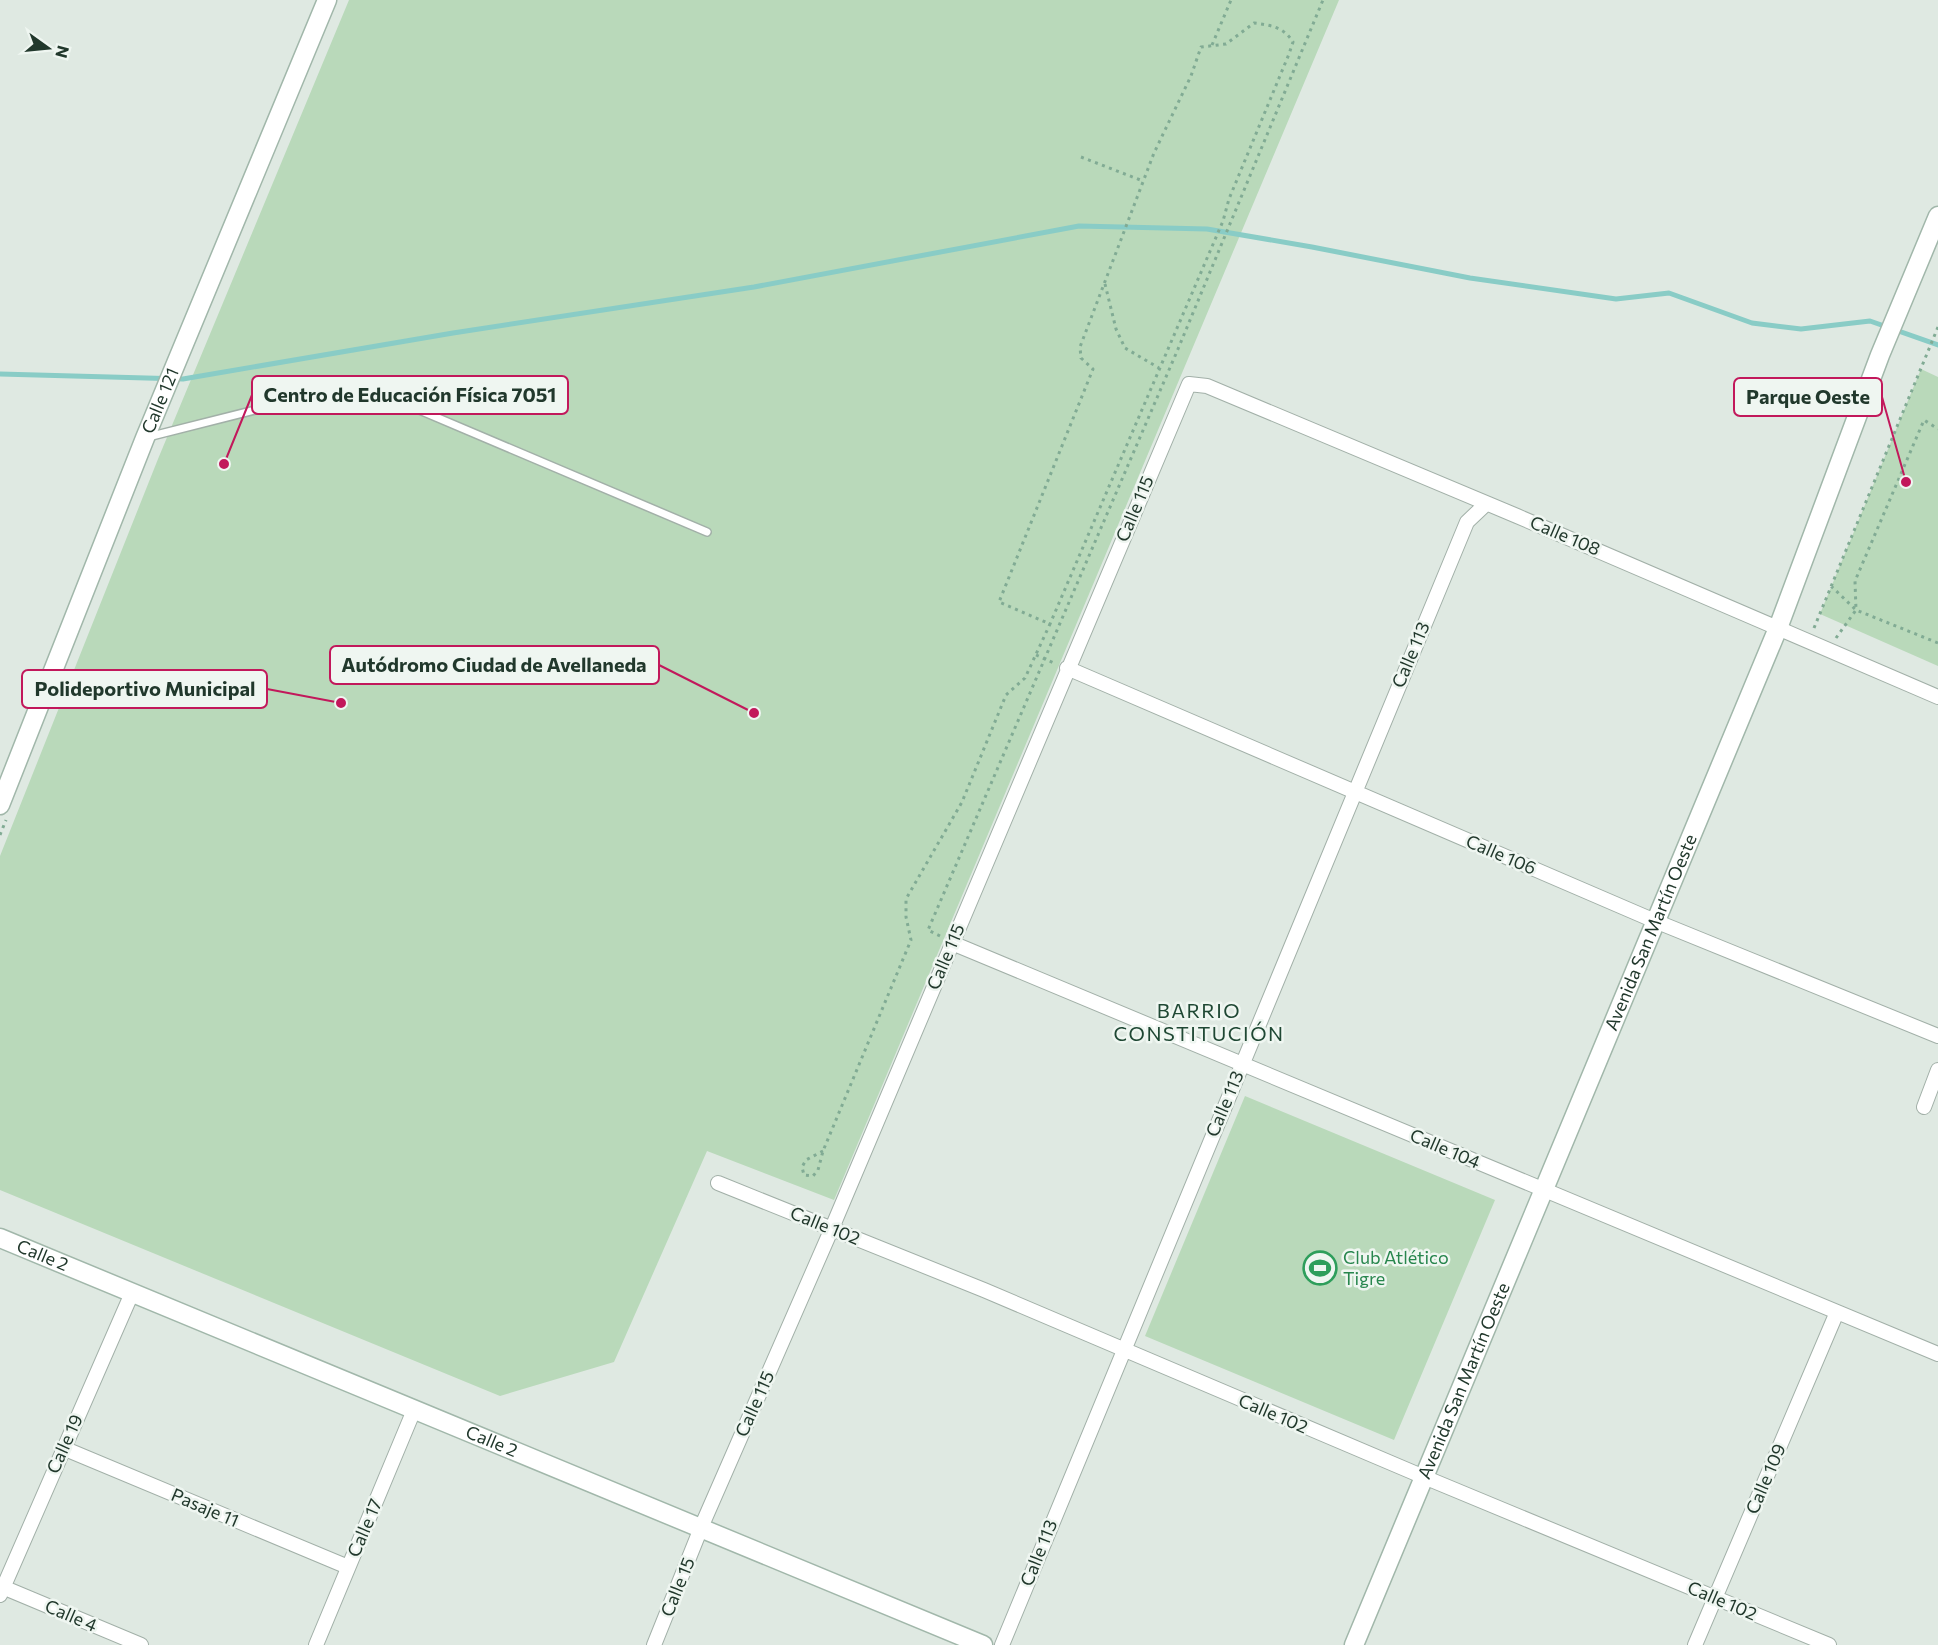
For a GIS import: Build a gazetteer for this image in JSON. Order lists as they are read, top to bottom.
{
  "streets": {
    "street": [
      "Calle 121",
      "Calle 115",
      "Calle 108",
      "Calle 113",
      "Calle 106",
      "Avenida San Martín Oeste",
      "Calle 104",
      "Calle 102",
      "Calle 2",
      "Calle 19",
      "Calle 109",
      "Pasaje 11",
      "Calle 17",
      "Calle 15",
      "Calle 4"
    ]
  },
  "crossings": [
    ["Calle 115", "Calle 108"],
    ["Calle 115", "Calle 106"],
    ["Calle 115", "Calle 104"],
    ["Calle 115", "Calle 102"],
    ["Calle 115", "Calle 2"],
    ["Calle 115", "Calle 15"],
    ["Calle 108", "Calle 113"],
    ["Calle 108", "Avenida San Martín Oeste"],
    ["Calle 113", "Calle 106"],
    ["Calle 113", "Calle 104"],
    ["Calle 113", "Calle 102"],
    ["Calle 106", "Avenida San Martín Oeste"],
    ["Avenida San Martín Oeste", "Calle 104"],
    ["Avenida San Martín Oeste", "Calle 102"],
    ["Calle 104", "Calle 109"],
    ["Calle 102", "Calle 109"],
    ["Calle 2", "Calle 19"],
    ["Calle 2", "Calle 17"],
    ["Calle 2", "Calle 15"],
    ["Calle 19", "Pasaje 11"],
    ["Calle 19", "Calle 4"],
    ["Pasaje 11", "Calle 17"]
  ],
  "districts": ["BARRIO CONSTITUCIÓN"],
  "places": {
    "other": [
      "Centro de Educación Física 7051",
      "Parque Oeste",
      "Polideportivo Municipal",
      "Autódromo Ciudad de Avellaneda"
    ],
    "sports": ["Club Atlético Tigre"]
  },
  "north": "right"
}
